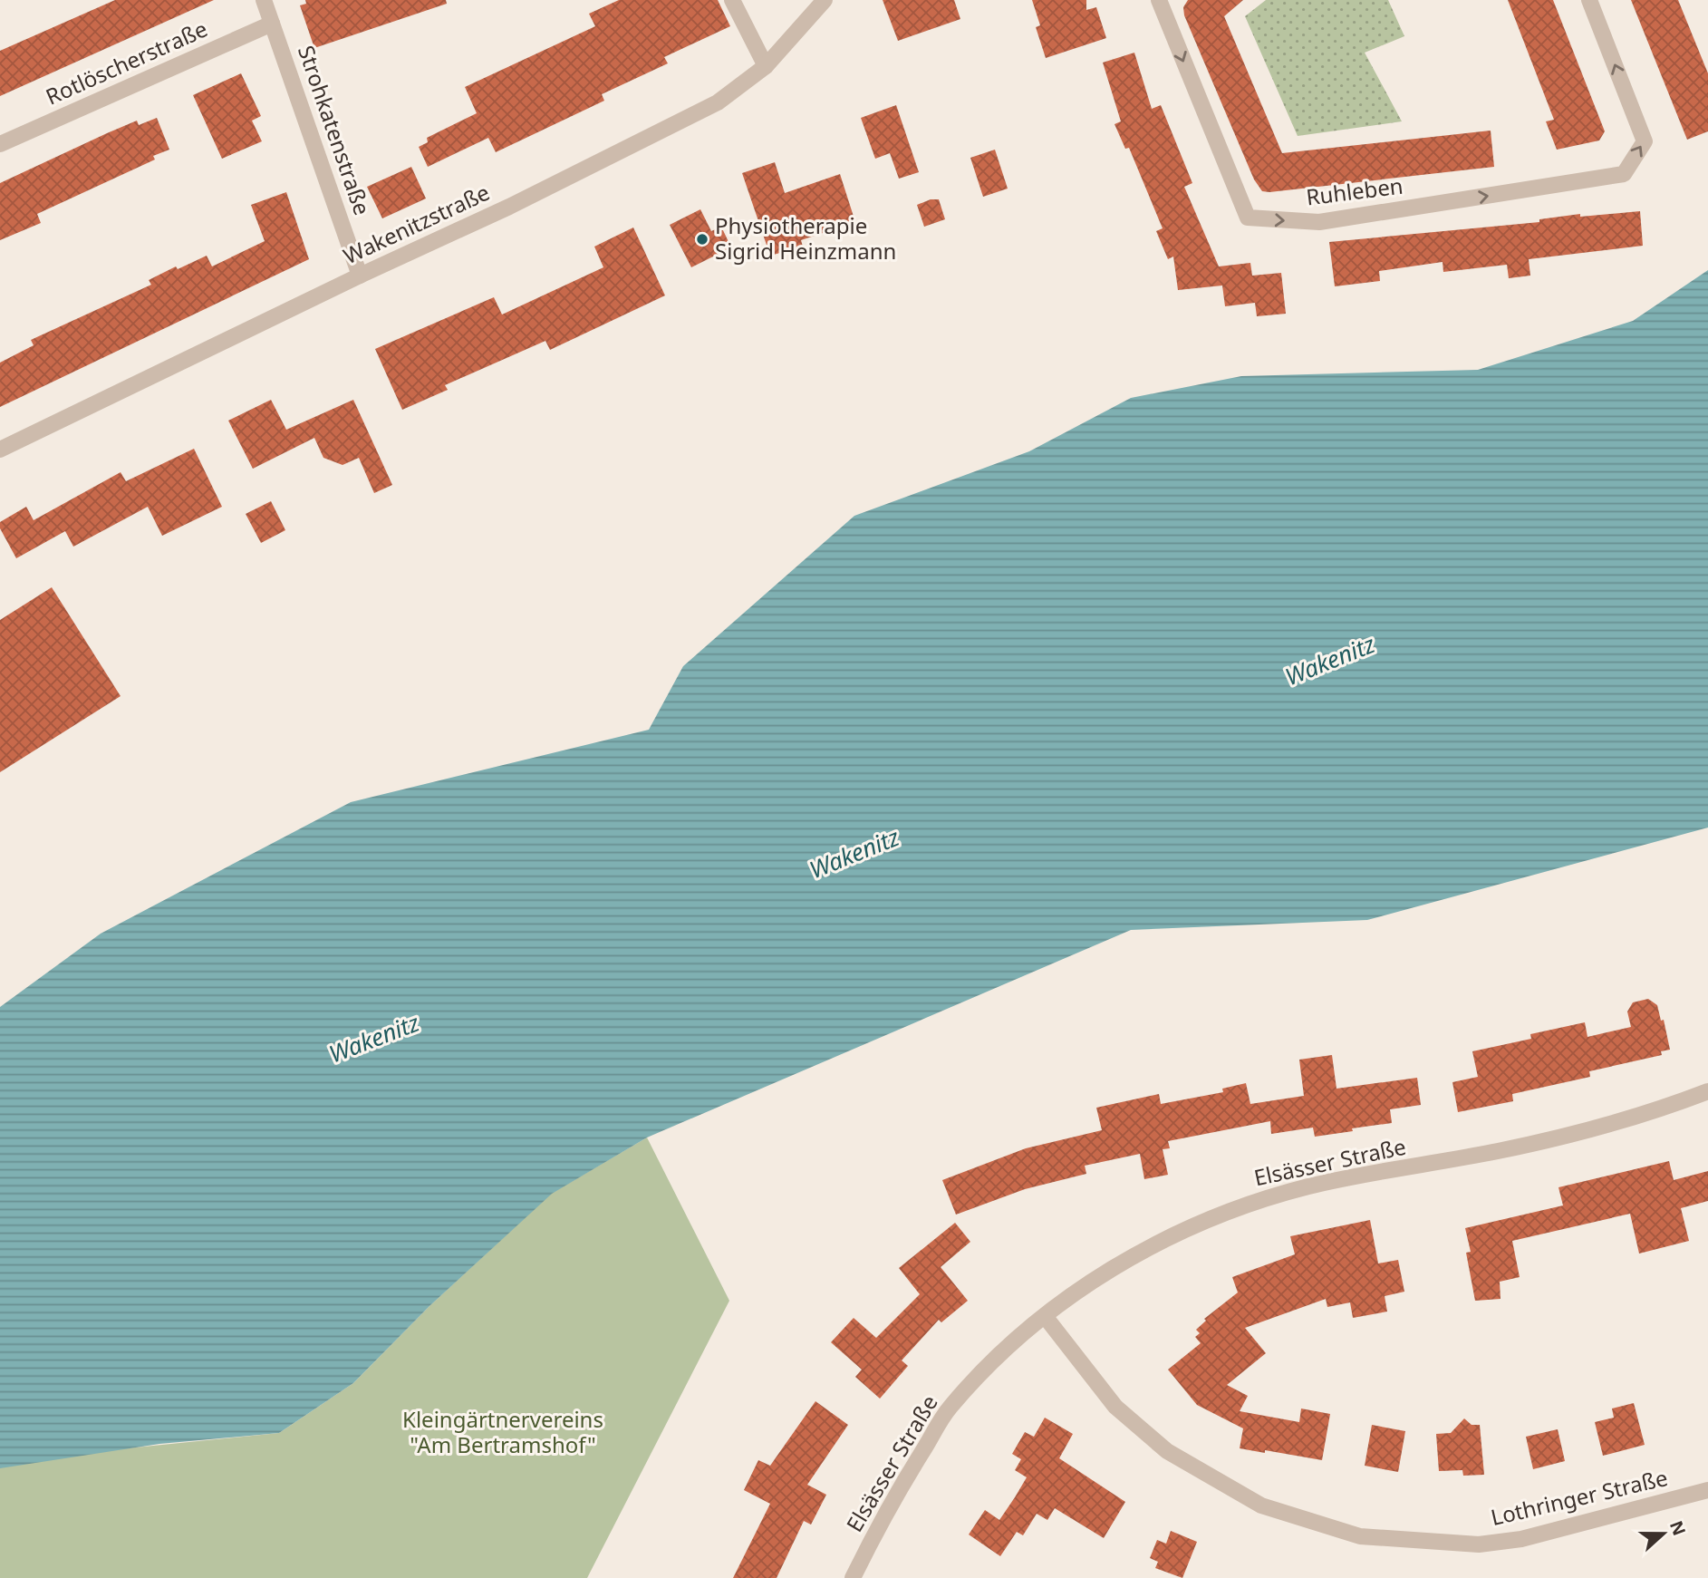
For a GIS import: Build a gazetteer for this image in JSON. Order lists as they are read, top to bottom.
{
  "streets": {
    "street": [
      "Rotlöscherstraße",
      "Strohkatenstraße",
      "Ruhleben",
      "Wakenitzstraße",
      "Elsässer Straße",
      "Lothringer Straße"
    ]
  },
  "crossings": [
    ["Rotlöscherstraße", "Strohkatenstraße"],
    ["Strohkatenstraße", "Wakenitzstraße"],
    ["Elsässer Straße", "Lothringer Straße"]
  ],
  "water": ["Wakenitz"],
  "parks": ["Kleingärtnervereins \"Am Bertramshof\""],
  "places": ["Physiotherapie Sigrid Heinzmann"],
  "north": "right"
}
